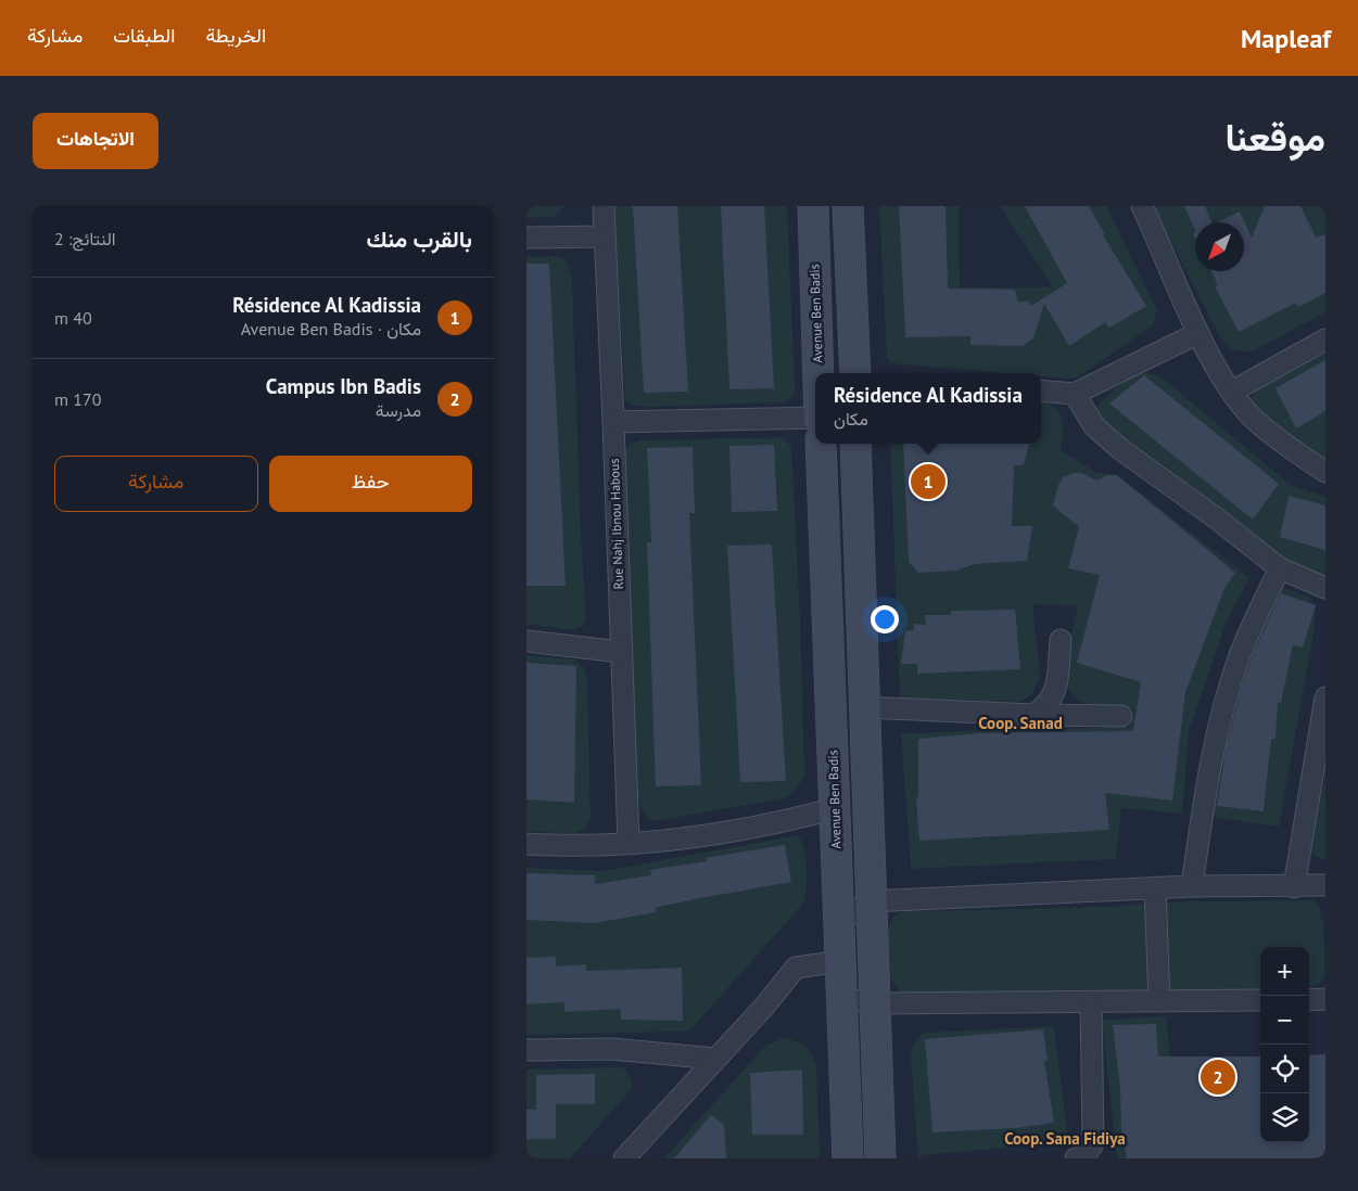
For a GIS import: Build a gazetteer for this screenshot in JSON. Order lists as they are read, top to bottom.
{
  "streets": {
    "main road": ["Avenue Ben Badis"],
    "street": ["Rue Nahj Ibnou Habous"]
  },
  "districts": ["Coop. Sanad", "Coop. Sana Fidiya"],
  "north": "bottom left",
  "page": {
    "header": "Mapleaf",
    "nav": ["الخريطة", "الطبقات", "مشاركة"],
    "title": "موقعنا",
    "buttons": [
      "الاتجاهات",
      ["حفظ", "مشاركة"]
    ],
    "heading": ["بالقرب منك", "النتائج: 2"],
    "list": [
      {
        "mark": "1",
        "name": "Résidence Al Kadissia",
        "note": "مكان · Avenue Ben Badis",
        "value": "40 m"
      },
      {
        "mark": "2",
        "name": "Campus Ibn Badis",
        "note": "مدرسة",
        "value": "170 m"
      }
    ],
    "popup": ["Résidence Al Kadissia", "مكان"],
    "pins": ["1", "2"],
    "map_buttons": ["+", "−"]
  }
}
